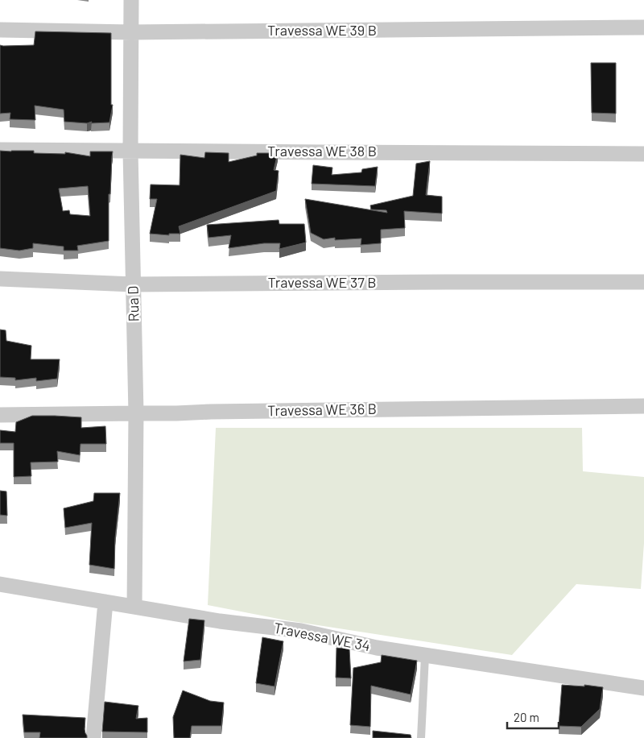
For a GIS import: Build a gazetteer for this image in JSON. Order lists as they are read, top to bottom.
{
  "streets": {
    "street": [
      "Travessa WE 39 B",
      "Travessa WE 38 B",
      "Travessa WE 37 B",
      "Rua D",
      "Travessa WE 36 B",
      "Travessa WE 34"
    ]
  },
  "crossings": [
    ["Travessa WE 39 B", "Rua D"],
    ["Travessa WE 38 B", "Rua D"],
    ["Travessa WE 37 B", "Rua D"],
    ["Rua D", "Travessa WE 36 B"],
    ["Rua D", "Travessa WE 34"]
  ],
  "scale_bar": "20 m"
}
